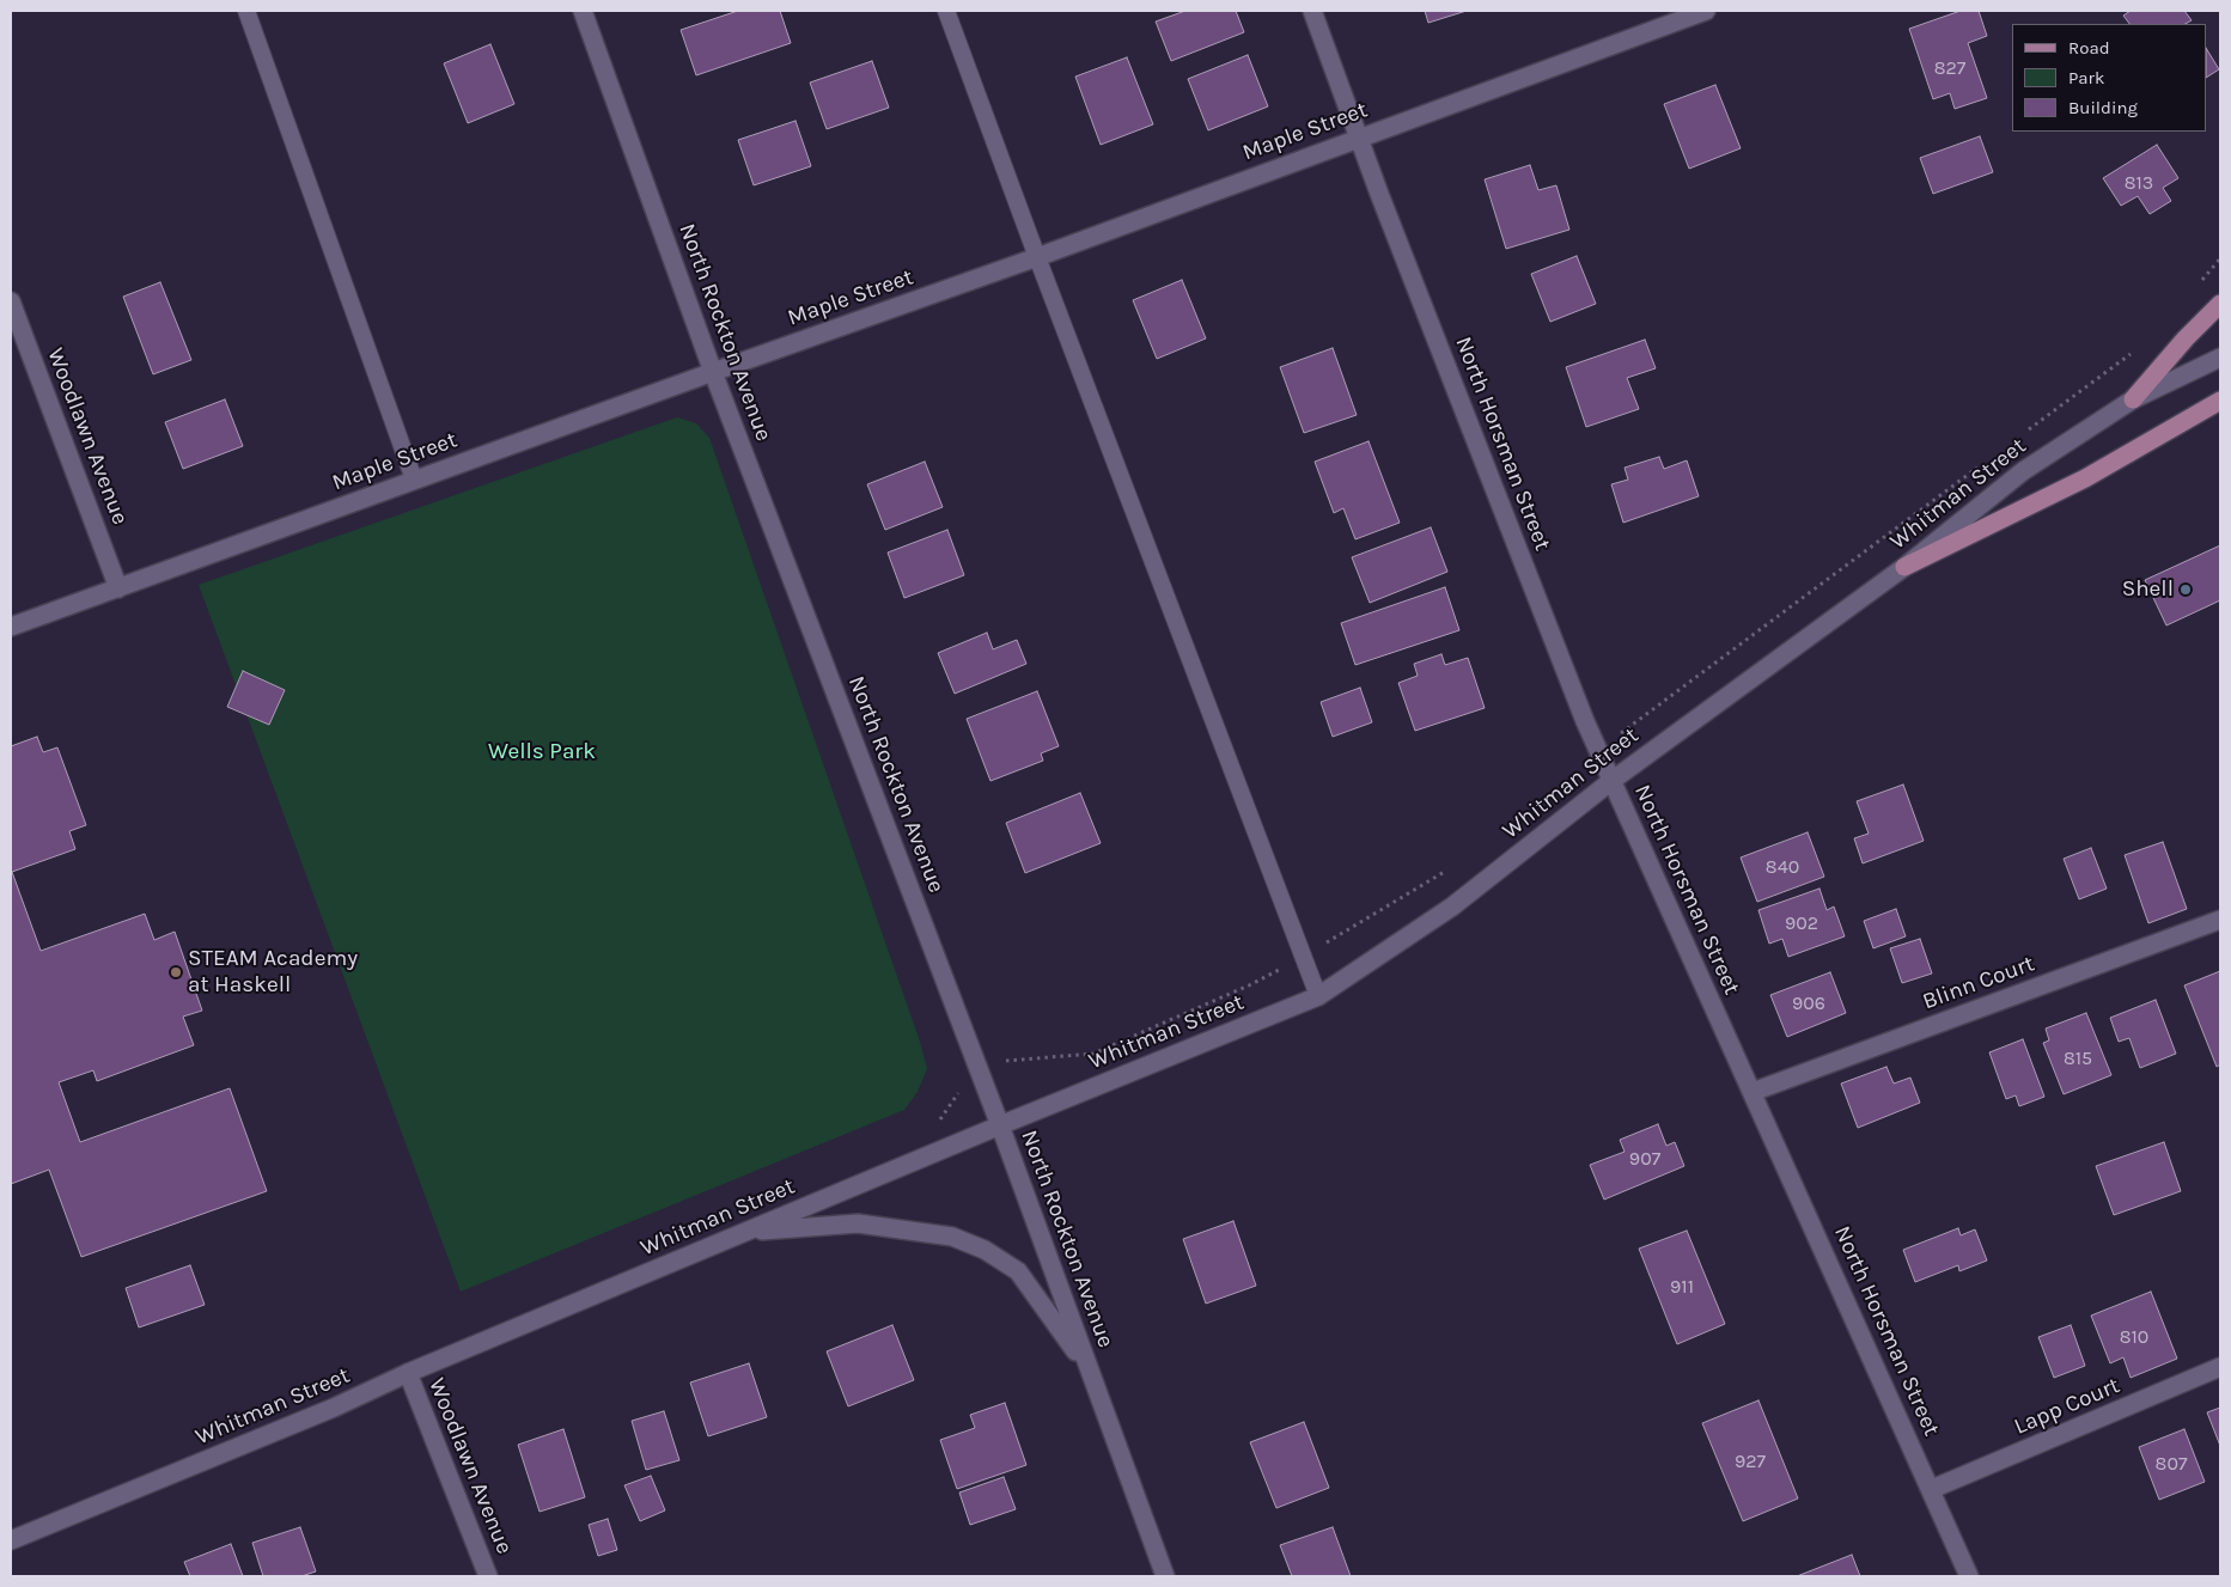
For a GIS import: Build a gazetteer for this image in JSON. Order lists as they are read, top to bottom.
{
  "streets": {
    "street": [
      "Maple Street",
      "North Rockton Avenue",
      "Woodlawn Avenue",
      "North Horsman Street",
      "Whitman Street",
      "Blinn Court",
      "Lapp Court"
    ]
  },
  "crossings": [
    ["Maple Street", "North Rockton Avenue"],
    ["Maple Street", "Woodlawn Avenue"],
    ["Maple Street", "North Horsman Street"],
    ["North Rockton Avenue", "Whitman Street"],
    ["Woodlawn Avenue", "Whitman Street"],
    ["North Horsman Street", "Whitman Street"],
    ["North Horsman Street", "Blinn Court"],
    ["North Horsman Street", "Lapp Court"]
  ],
  "parks": ["Wells Park"],
  "places": ["Shell", "STEAM Academy at Haskell"],
  "house_numbers": [
    "827",
    "813",
    "840",
    "902",
    "906",
    "815",
    "907",
    "911",
    "810",
    "927",
    "807"
  ],
  "legend": ["Road", "Park", "Building"]
}
